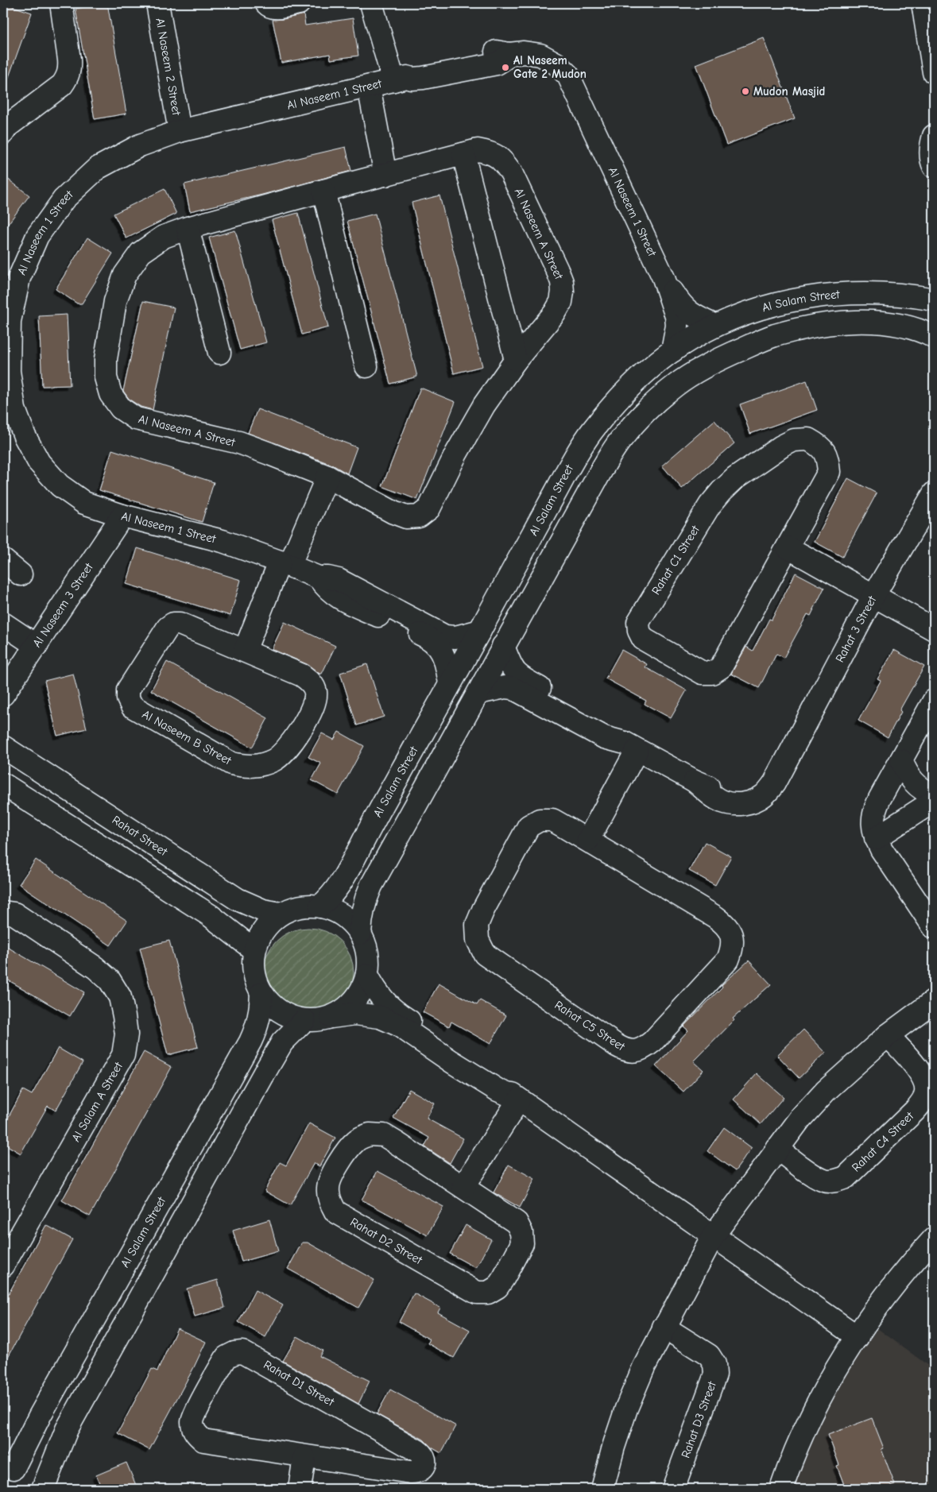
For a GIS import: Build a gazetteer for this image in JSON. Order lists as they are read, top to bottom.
{
  "streets": {
    "street": [
      "Al Naseem 2 Street",
      "Al Naseem 1 Street",
      "Al Naseem A Street",
      "Al Salam Street",
      "Rahat C1 Street",
      "Al Naseem 3 Street",
      "Rahat 3 Street",
      "Al Naseem B Street",
      "Rahat Street",
      "Rahat C5 Street",
      "Al Salam A Street",
      "Rahat C4 Street",
      "Rahat D2 Street",
      "Rahat D1 Street",
      "Rahat D3 Street"
    ]
  },
  "crossings": [
    ["Al Naseem 2 Street", "Al Naseem 1 Street"],
    ["Al Naseem 1 Street", "Al Salam Street"],
    ["Al Naseem 1 Street", "Al Naseem 3 Street"],
    ["Al Salam Street", "Rahat Street"]
  ],
  "places": ["Al Naseem Gate 2 Mudon", "Mudon Masjid"]
}
